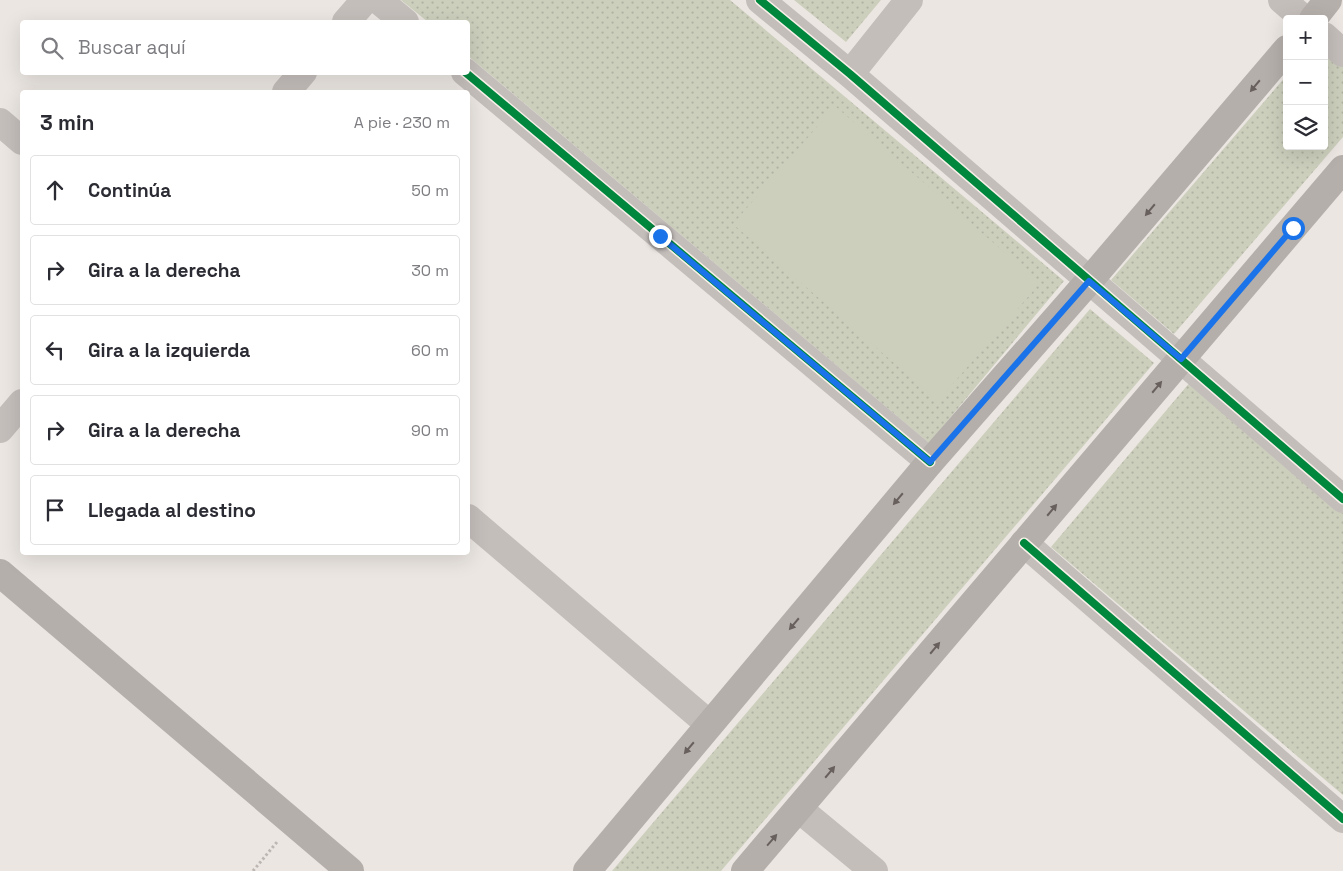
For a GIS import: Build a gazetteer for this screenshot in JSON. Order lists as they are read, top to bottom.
{
  "page": {
    "map_buttons": ["+", "−"],
    "search": "Buscar aquí",
    "heading": ["3 min", "A pie · 230 m"],
    "list": [
      ["Continúa", "50 m"],
      ["Gira a la derecha", "30 m"],
      ["Gira a la izquierda", "60 m"],
      ["Gira a la derecha", "90 m"],
      "Llegada al destino"
    ]
  }
}
